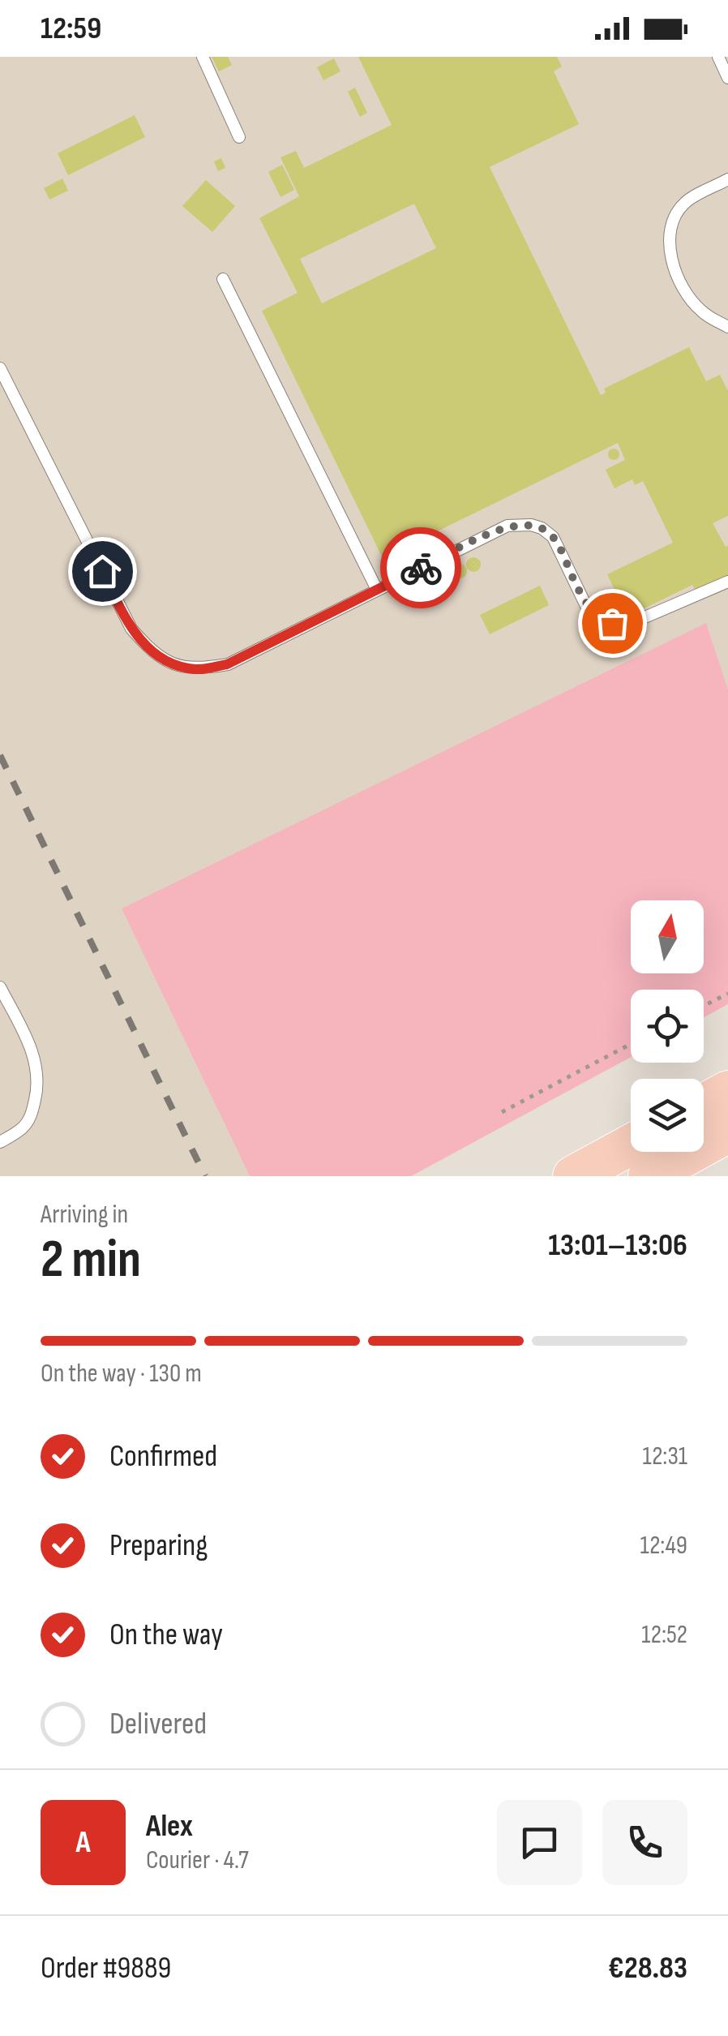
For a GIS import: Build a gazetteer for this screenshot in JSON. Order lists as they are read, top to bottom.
{
  "north": "top",
  "page": {
    "status": "12:59",
    "heading": ["2 min", "Arriving in", "13:01–13:06"],
    "panel": [
      "Alex",
      "Courier · 4.7",
      "Order #9889",
      "€28.83"
    ],
    "bar": "On the way · 130 m",
    "list": [
      ["Confirmed", "12:31"],
      ["Preparing", "12:49"],
      ["On the way", "12:52"],
      "Delivered"
    ],
    "round": "A"
  }
}
